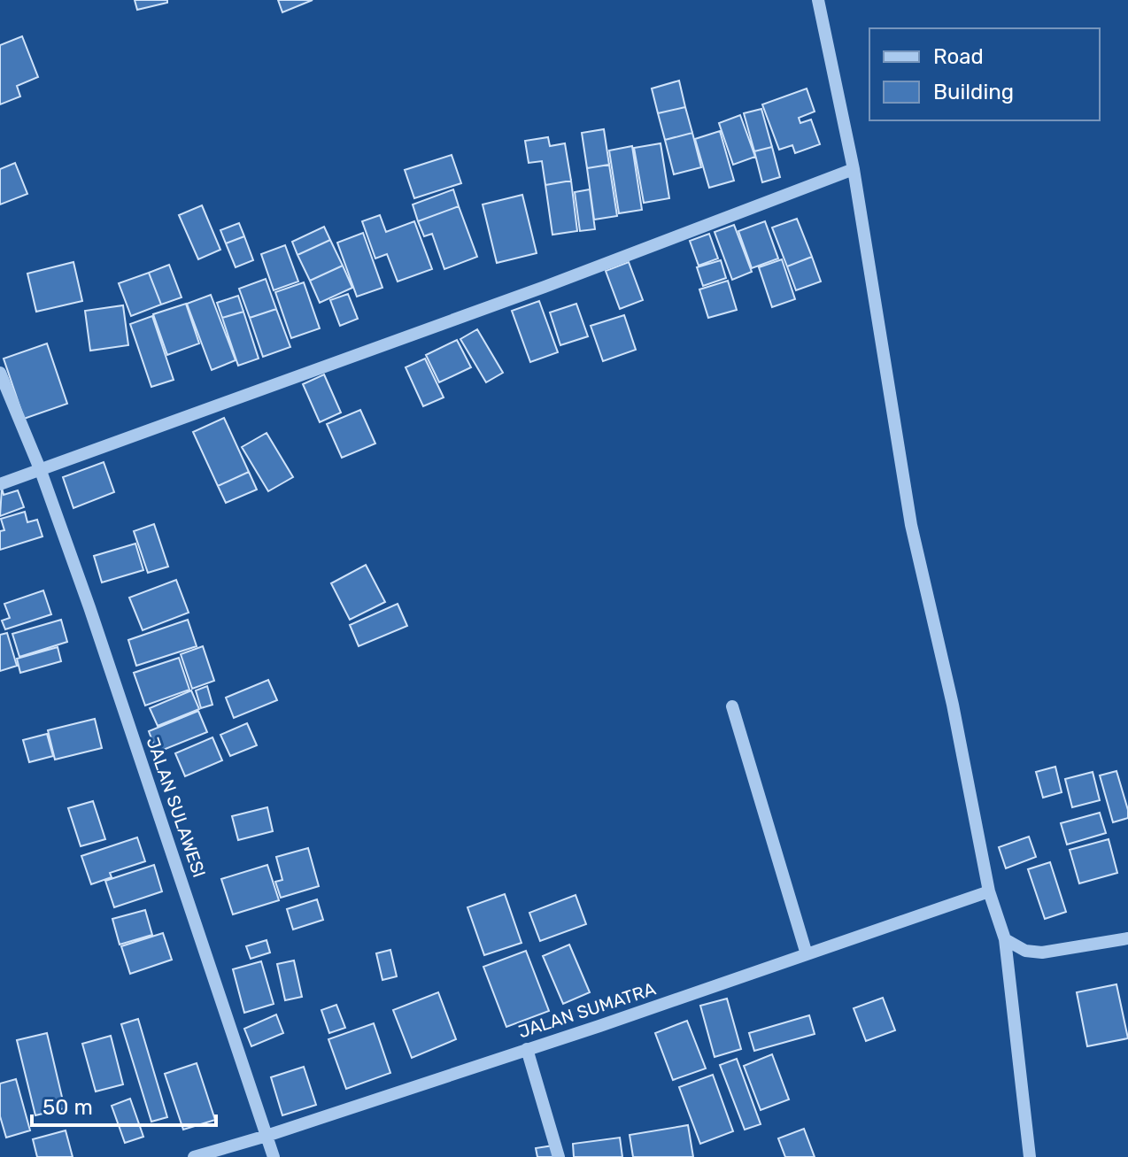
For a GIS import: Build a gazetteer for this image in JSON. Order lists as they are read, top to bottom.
{
  "streets": {
    "street": ["JALAN SULAWESI", "JALAN SUMATRA"]
  },
  "crossings": [
    ["JALAN SULAWESI", "JALAN SUMATRA"]
  ],
  "legend": ["Road", "Building"],
  "scale_bar": "50 m"
}
